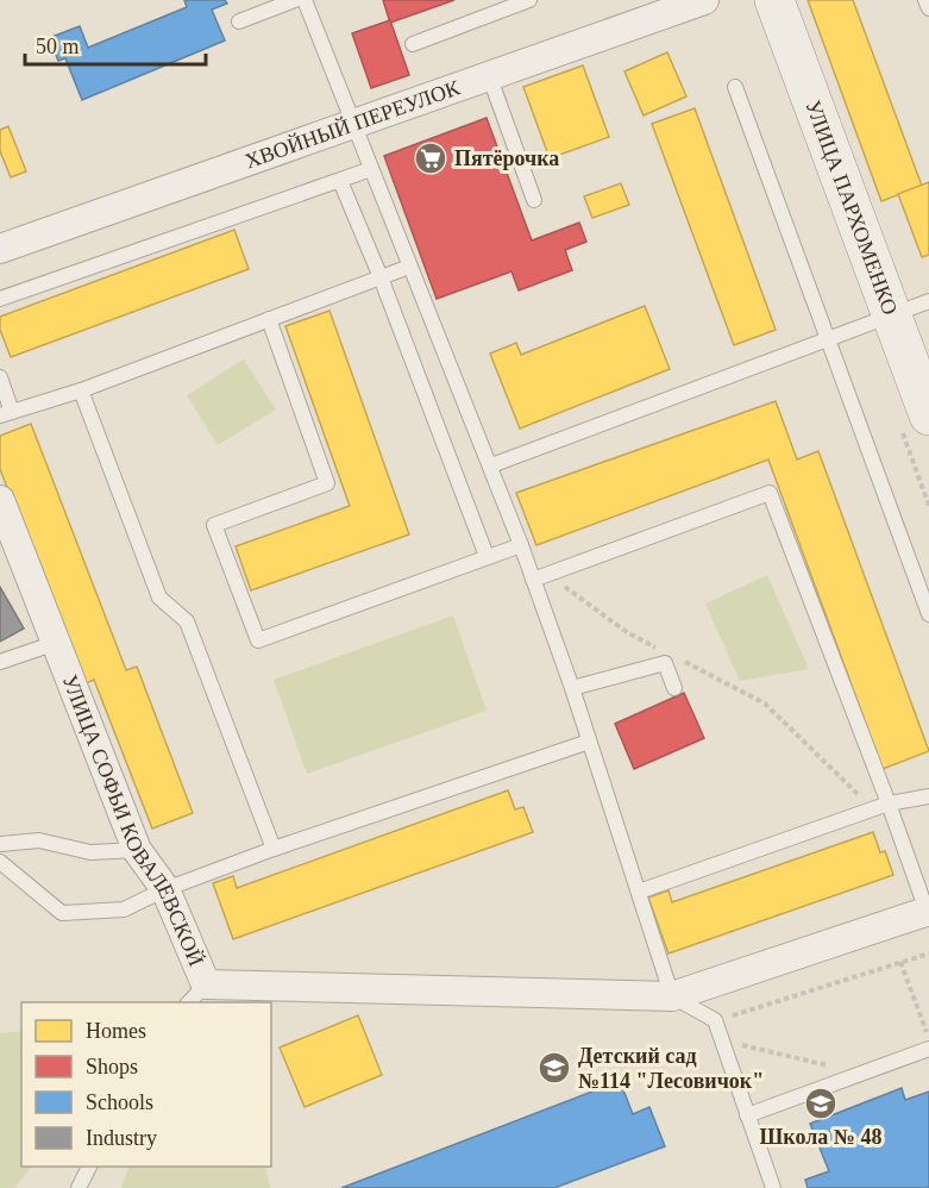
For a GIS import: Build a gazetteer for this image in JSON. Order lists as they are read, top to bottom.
{
  "streets": {
    "street": ["ХВОЙНЫЙ ПЕРЕУЛОК", "УЛИЦА ПАРХОМЕНКО", "УЛИЦА СОФЬИ КОВАЛЕВСКОЙ"]
  },
  "places": {
    "supermarket": ["Пятёрочка"],
    "school or university": ["Детский сад №114 \"Лесовичок\"", "Школа № 48"]
  },
  "legend": [
    "Homes",
    "Shops",
    "Schools",
    "Industry"
  ],
  "scale_bar": "50 m"
}
